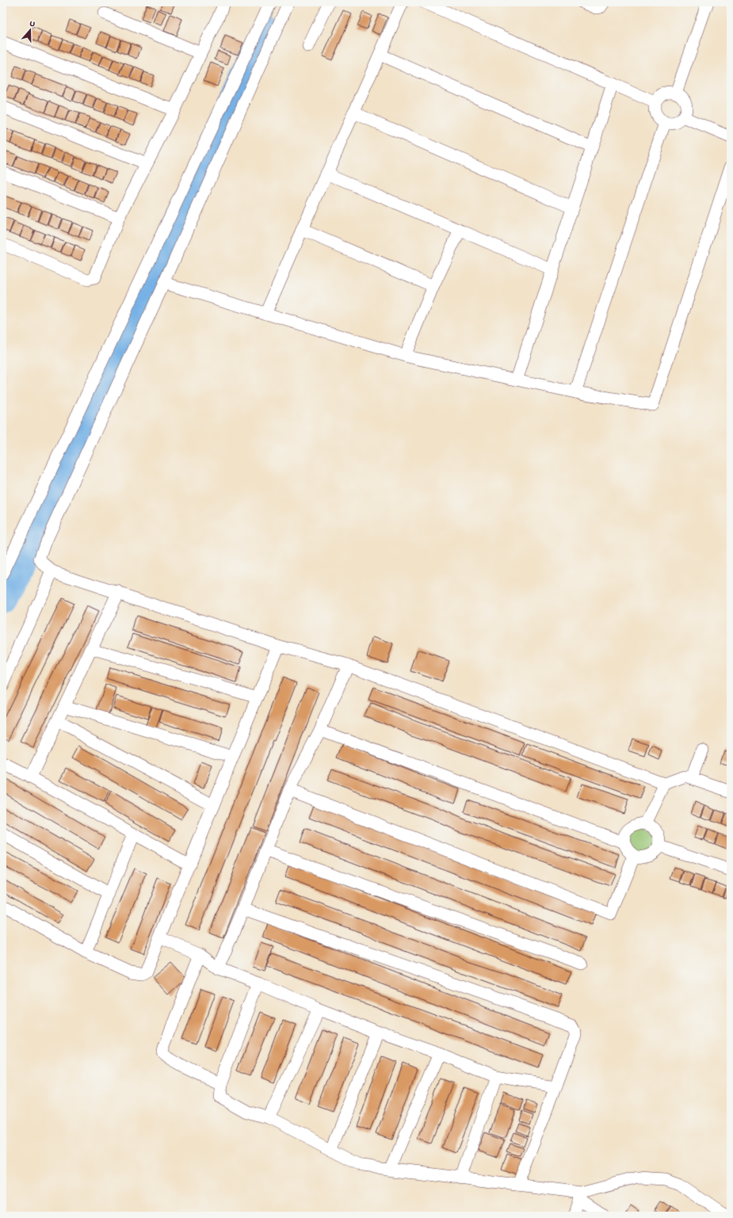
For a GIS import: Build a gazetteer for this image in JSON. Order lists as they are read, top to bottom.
{
  "north": "top"
}
